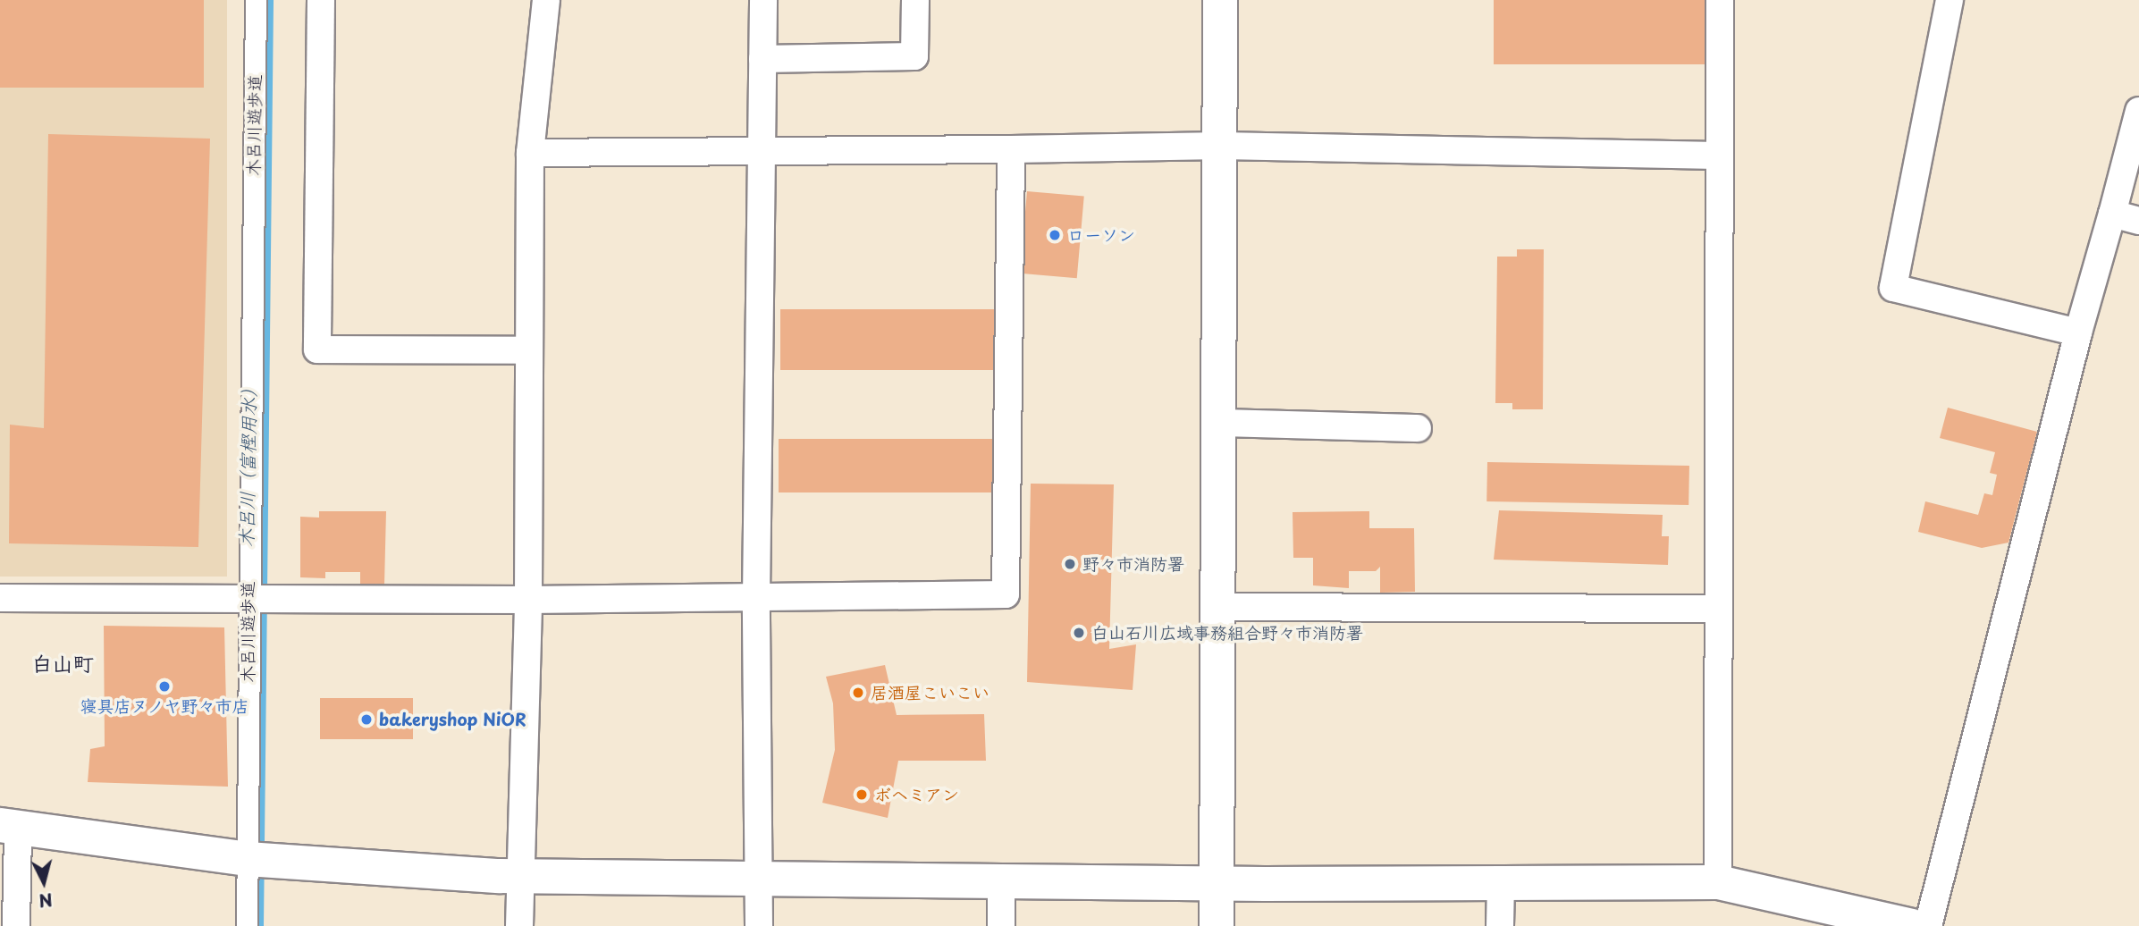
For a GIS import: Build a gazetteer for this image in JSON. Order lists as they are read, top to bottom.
{
  "streets": {
    "street": ["木呂川遊歩道"]
  },
  "districts": ["白山町"],
  "water": ["木呂川（富樫用水）"],
  "places": [
    "ローソン",
    "野々市消防署",
    "白山石川広域事務組合野々市消防署",
    "寝具店ヌノヤ野々市店",
    "居酒屋こいこい",
    "bakeryshop NiOR",
    "ボヘミアン"
  ],
  "north": "bottom"
}
